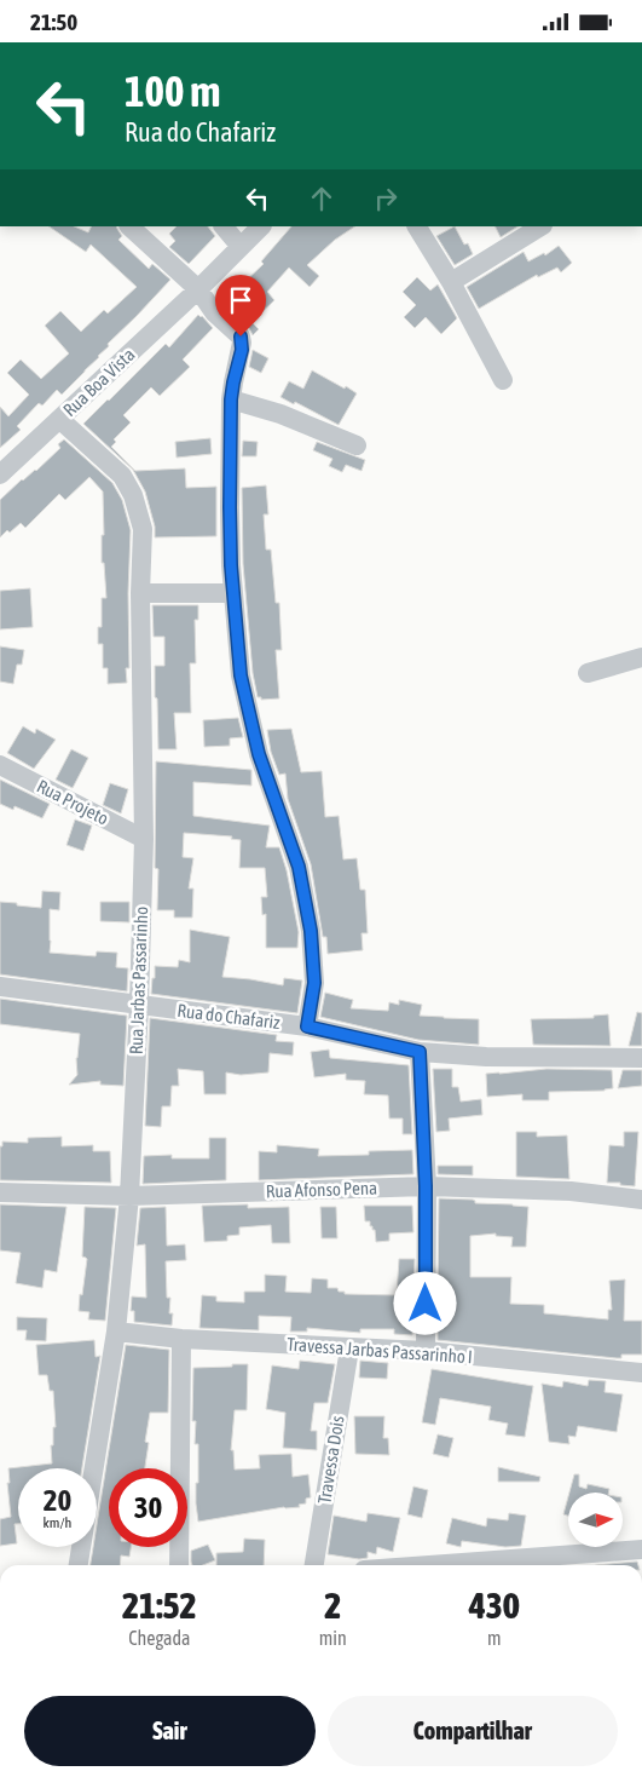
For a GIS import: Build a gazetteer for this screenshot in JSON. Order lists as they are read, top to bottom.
{
  "streets": {
    "street": [
      "Rua Boa Vista",
      "Rua Projeto",
      "Rua Jarbas Passarinho",
      "Rua do Chafariz",
      "Rua Afonso Pena",
      "Travessa Jarbas Passarinho I",
      "Travessa Dois"
    ]
  },
  "crossings": [
    ["Rua Boa Vista", "Rua Jarbas Passarinho"],
    ["Rua Projeto", "Rua Jarbas Passarinho"],
    ["Rua Jarbas Passarinho", "Rua do Chafariz"],
    ["Rua Jarbas Passarinho", "Rua Afonso Pena"],
    ["Rua Jarbas Passarinho", "Travessa Jarbas Passarinho I"],
    ["Travessa Jarbas Passarinho I", "Travessa Dois"]
  ],
  "north": "right",
  "page": {
    "status": "21:50",
    "turn": ["100 m", "Rua do Chafariz"],
    "speed": "20 km/h",
    "limit": "30",
    "eta": [
      "21:52",
      "Chegada",
      "2",
      "min",
      "430",
      "m"
    ],
    "buttons": ["Sair", "Compartilhar"]
  }
}
